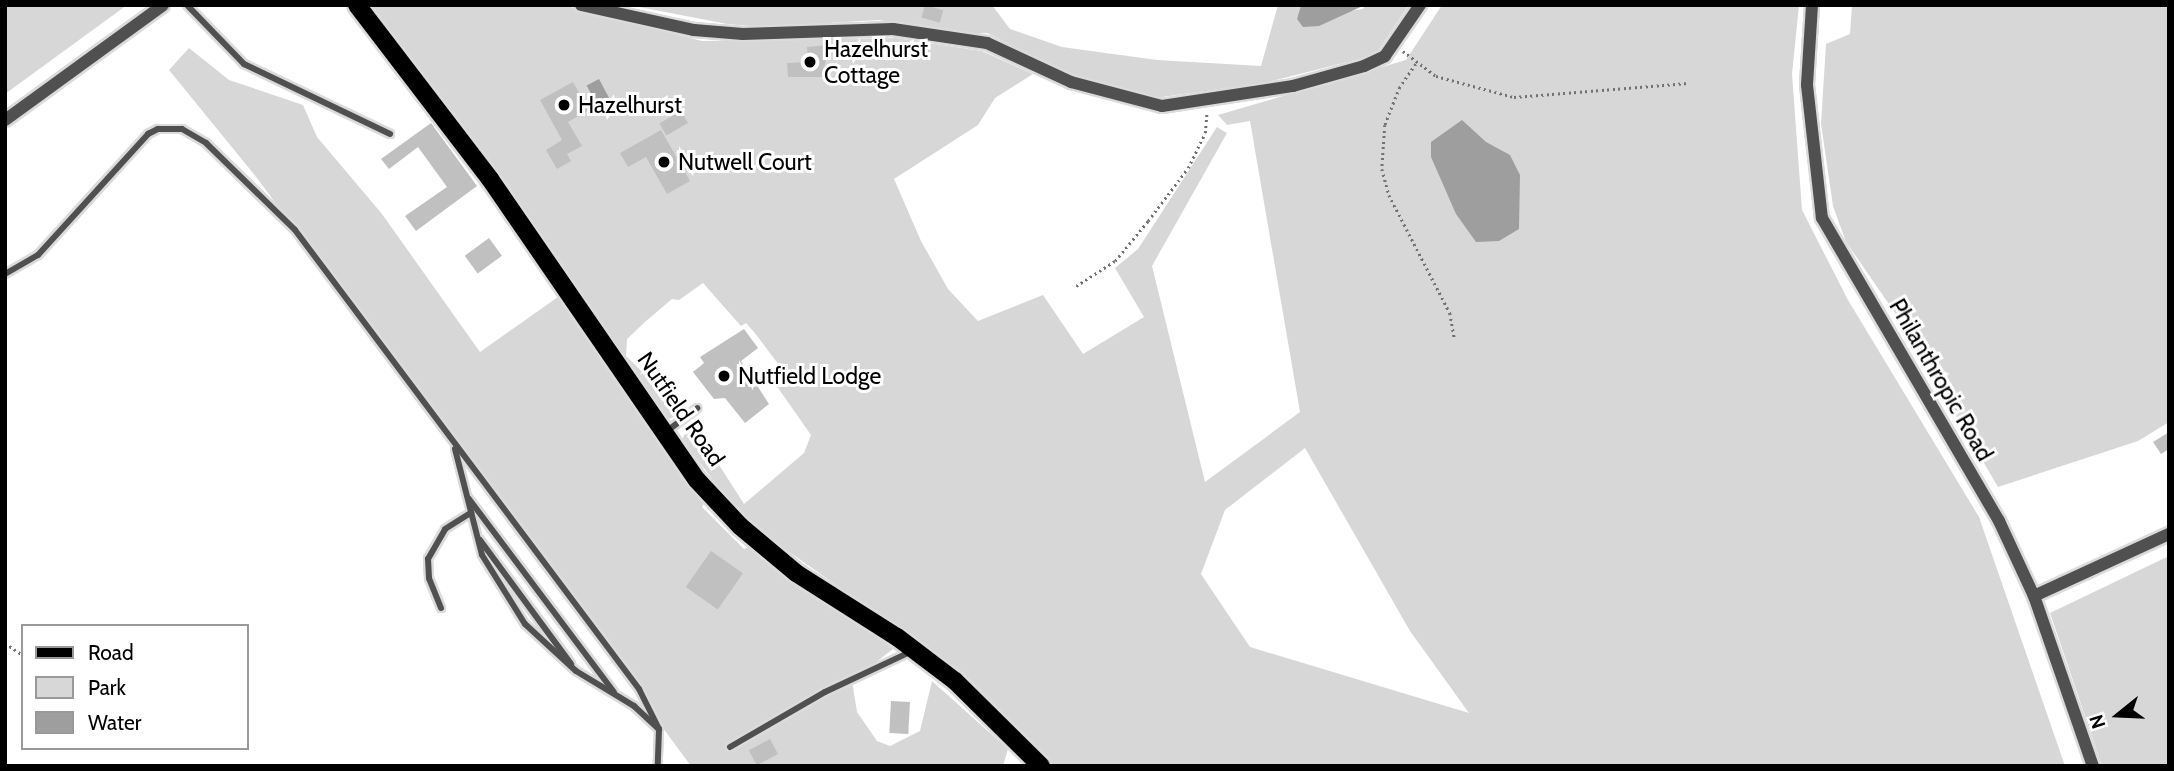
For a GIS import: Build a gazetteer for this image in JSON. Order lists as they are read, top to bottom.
{
  "streets": {
    "main road": ["Nutfield Road"],
    "street": ["Philanthropic Road"]
  },
  "places": [
    "Hazelhurst Cottage",
    "Hazelhurst",
    "Nutwell Court",
    "Nutfield Lodge"
  ],
  "legend": ["Road", "Park", "Water"],
  "north": "left"
}
